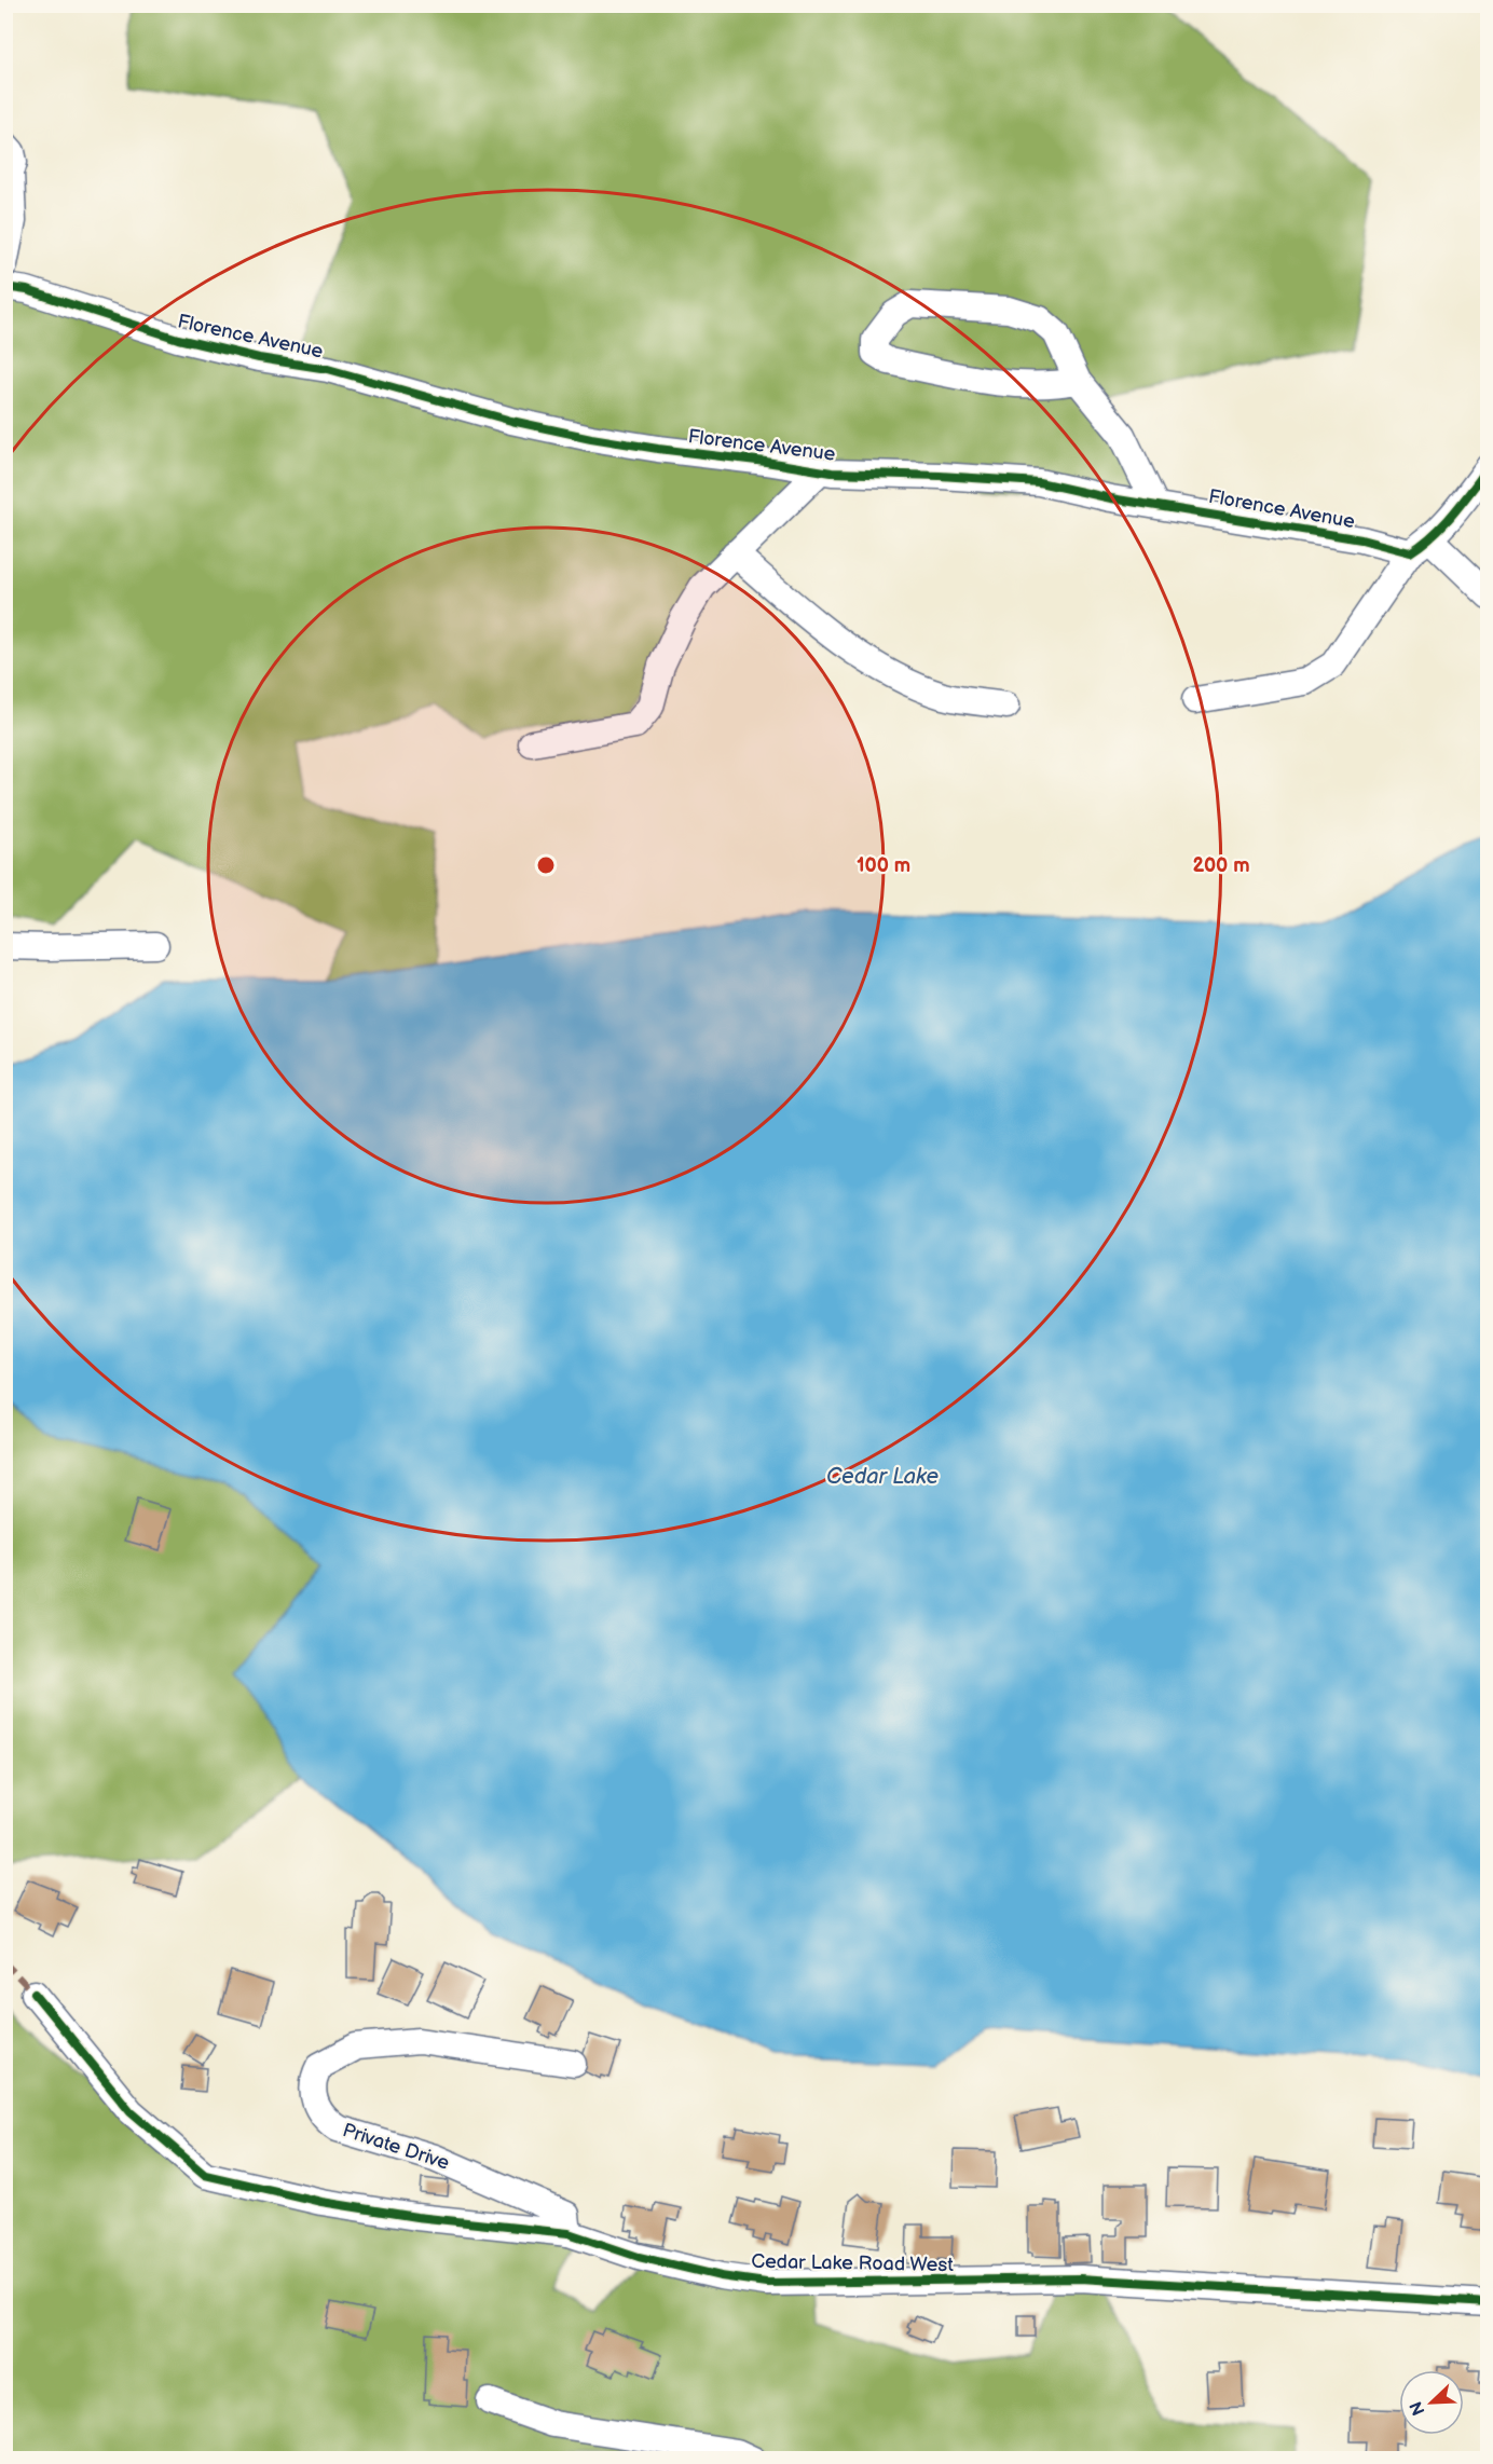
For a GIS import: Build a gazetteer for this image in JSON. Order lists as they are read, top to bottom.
{
  "streets": {
    "street": ["Florence Avenue", "Private Drive", "Cedar Lake Road West"]
  },
  "crossings": [
    ["Private Drive", "Cedar Lake Road West"]
  ],
  "water": ["Cedar Lake"],
  "north": "bottom left",
  "rings": ["100 m", "200 m"]
}
